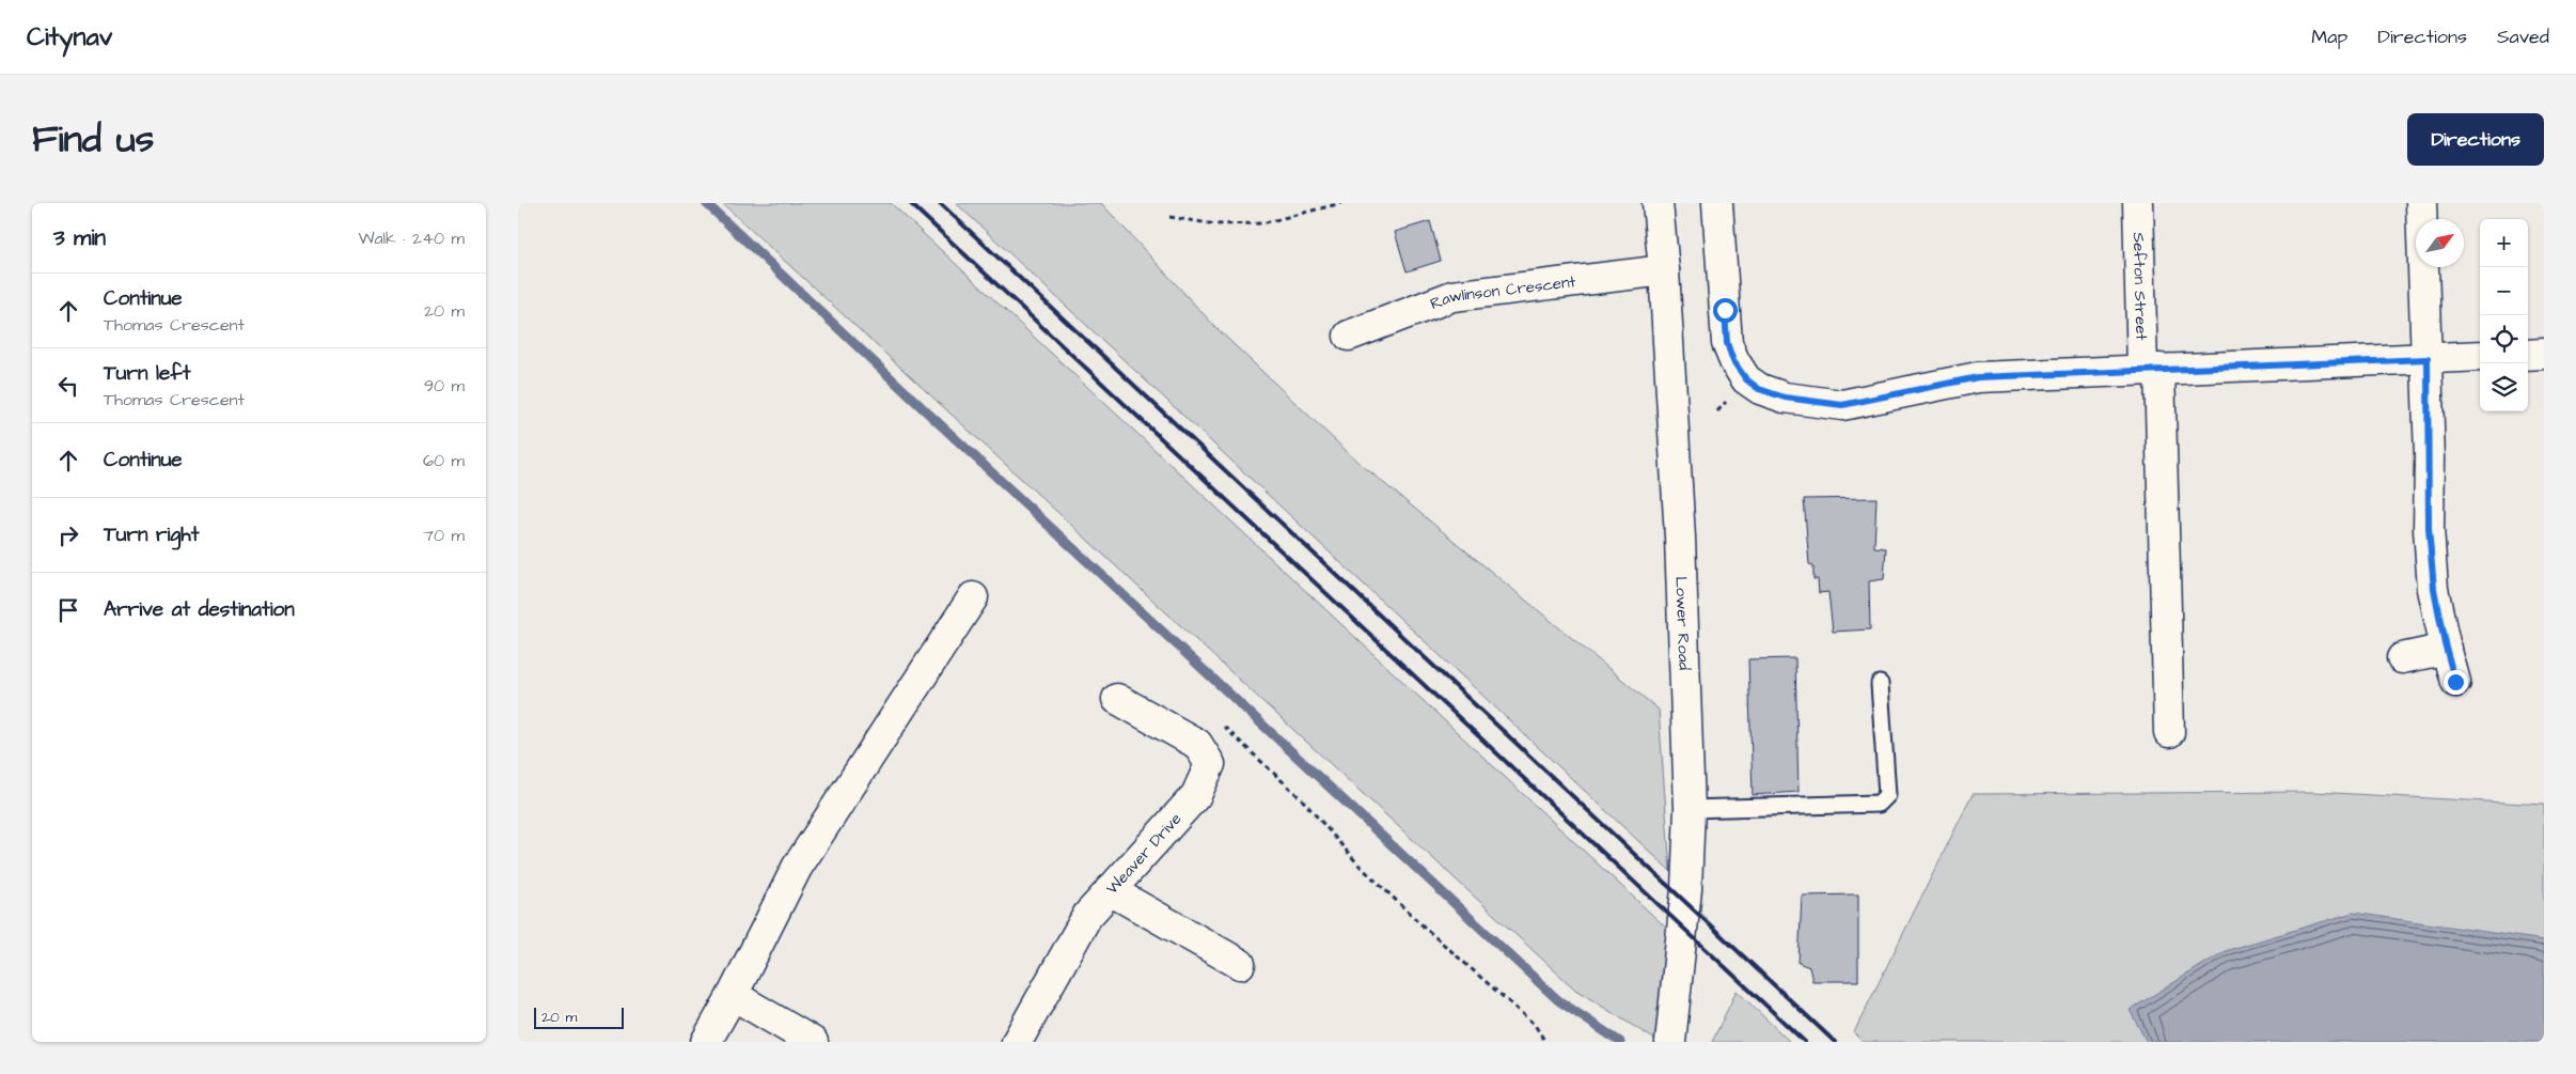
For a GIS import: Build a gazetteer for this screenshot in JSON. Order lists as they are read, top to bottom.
{
  "streets": {
    "street": [
      "Sefton Street",
      "Rawlinson Crescent",
      "Lower Road",
      "Weaver Drive"
    ]
  },
  "crossings": [
    ["Rawlinson Crescent", "Lower Road"]
  ],
  "scale_bar": "20 m",
  "north": "top right",
  "page": {
    "header": "Citynav",
    "nav": ["Map", "Directions", "Saved"],
    "title": "Find us",
    "buttons": "Directions",
    "heading": ["3 min", "Walk · 240 m"],
    "map_buttons": ["+", "−"],
    "list": [
      ["Continue", "Thomas Crescent", "20 m"],
      ["Turn left", "Thomas Crescent", "90 m"],
      ["Continue", "60 m"],
      ["Turn right", "70 m"],
      "Arrive at destination"
    ],
    "scale": "20 m"
  }
}
